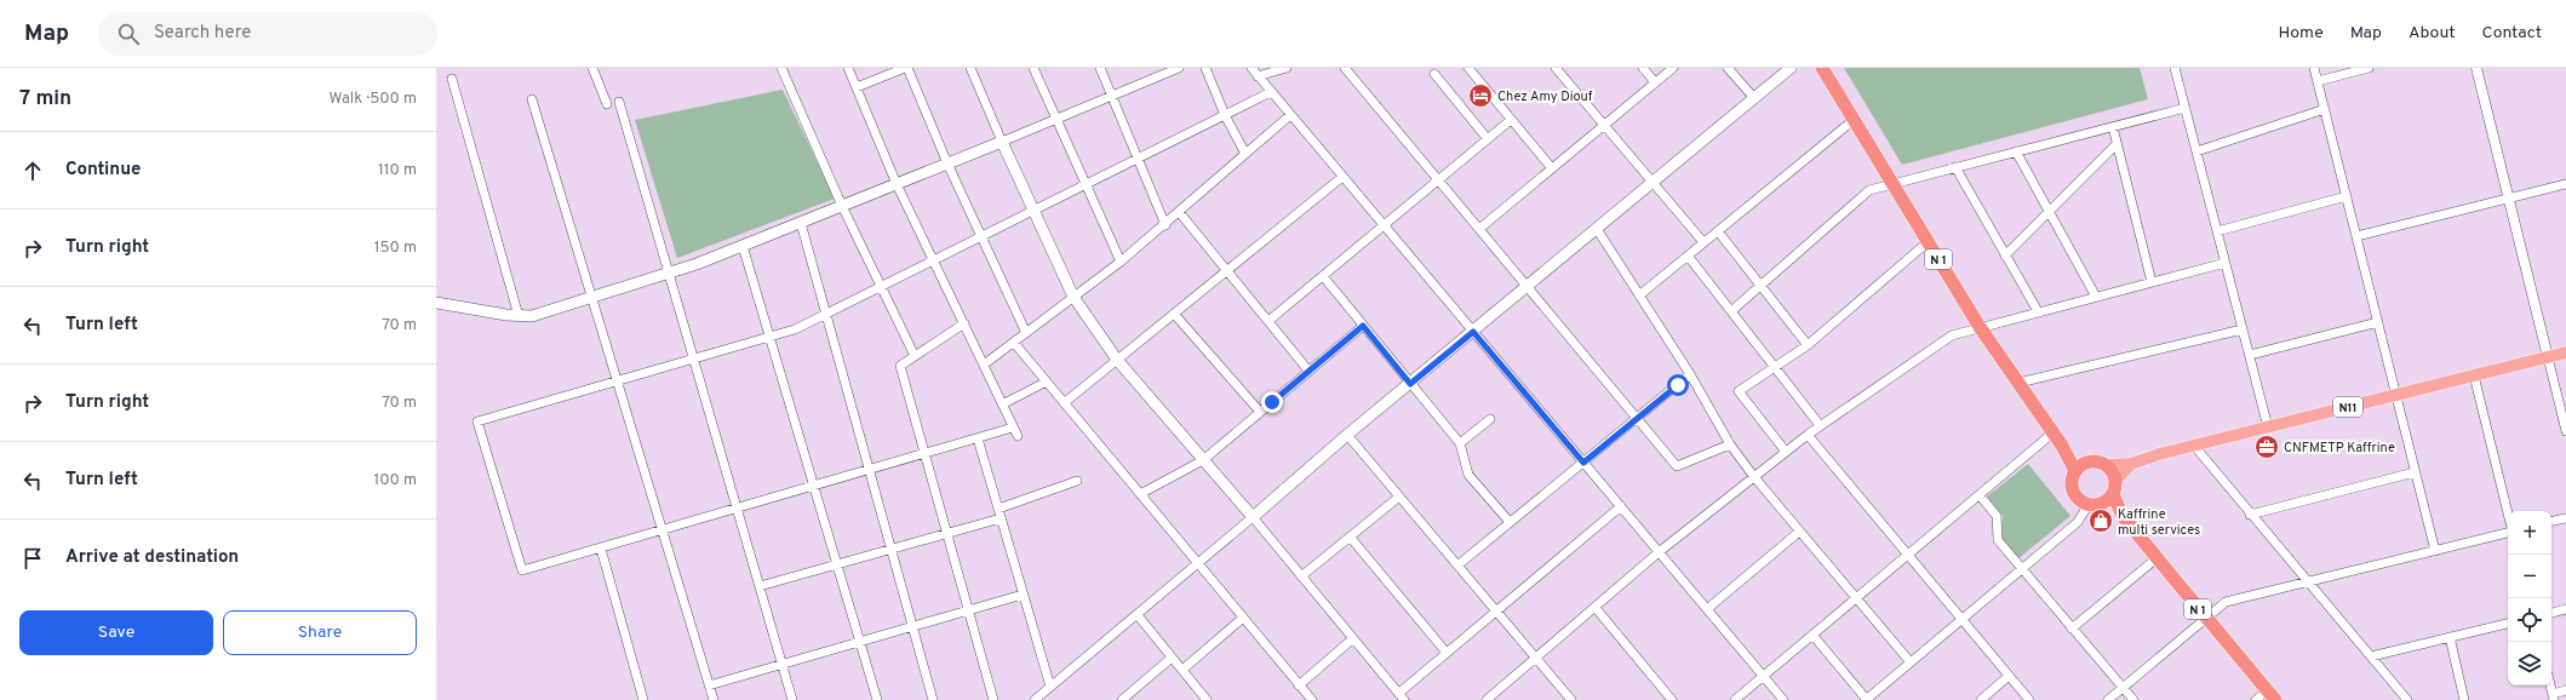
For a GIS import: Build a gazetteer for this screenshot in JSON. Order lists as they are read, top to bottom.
{
  "streets": {
    "highway": ["N 1"],
    "main road": ["N11"]
  },
  "places": {
    "hotel": ["Chez Amy Diouf"],
    "office": ["CNFMETP Kaffrine"],
    "shop": ["Kaffrine multi services"]
  },
  "page": {
    "header": "Map",
    "search": "Search here",
    "nav": [
      "Home",
      "Map",
      "About",
      "Contact"
    ],
    "heading": ["7 min", "Walk · 500 m"],
    "list": [
      ["Continue", "110 m"],
      ["Turn right", "150 m"],
      ["Turn left", "70 m"],
      ["Turn right", "70 m"],
      ["Turn left", "100 m"],
      "Arrive at destination"
    ],
    "map_buttons": ["+", "−"],
    "buttons": ["Save", "Share"]
  }
}
